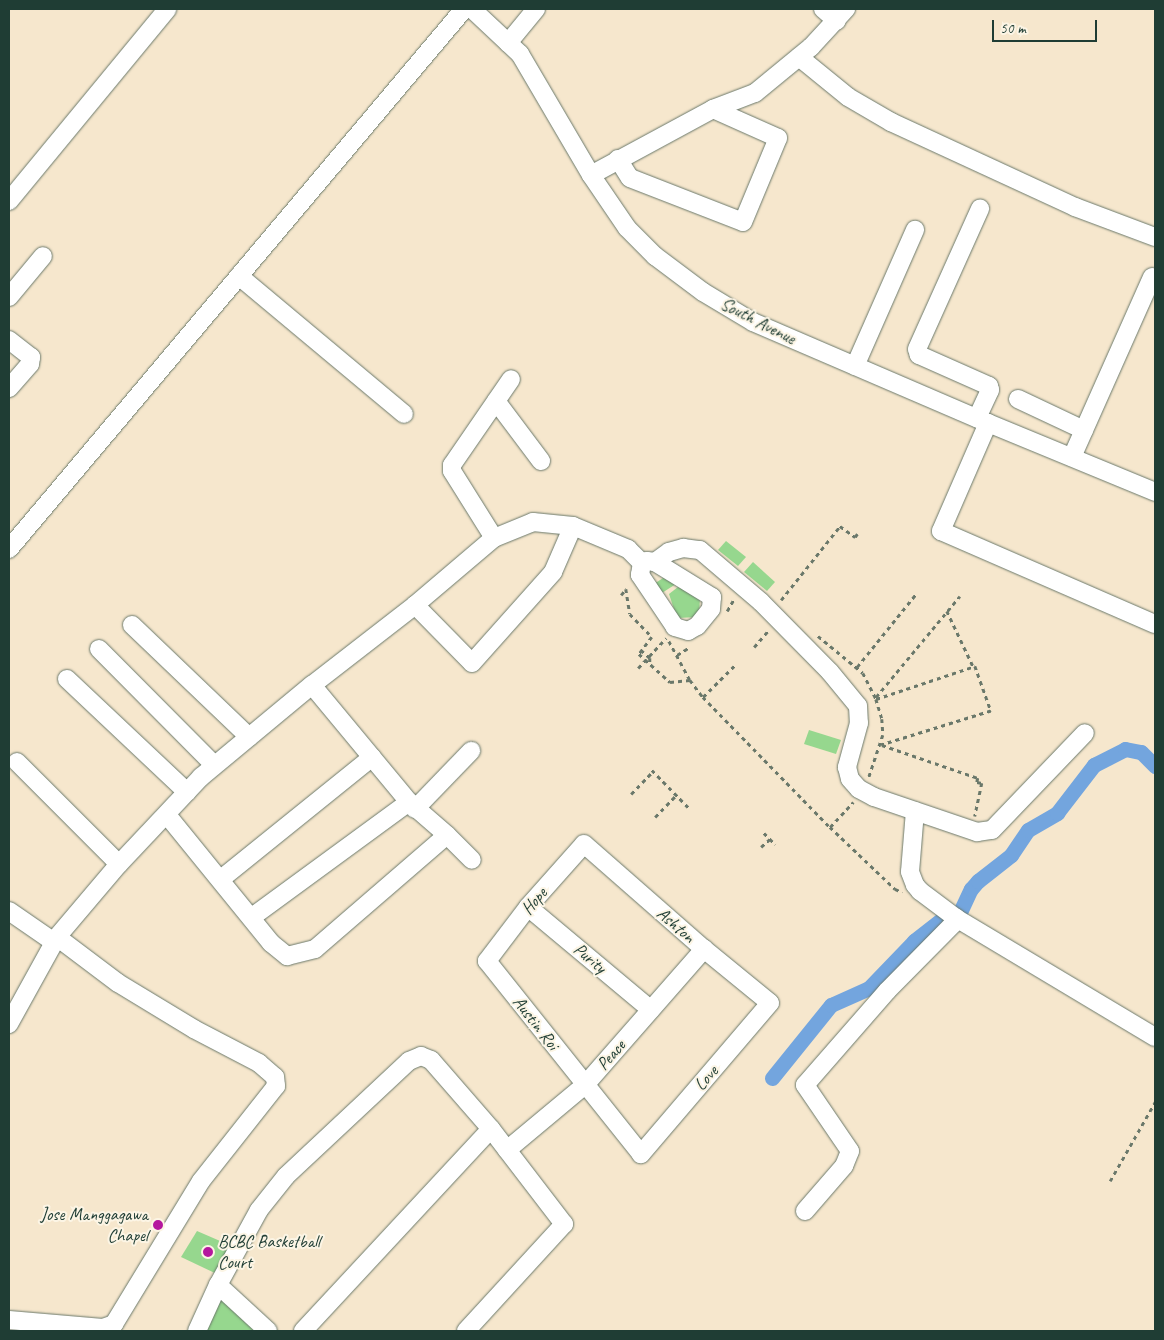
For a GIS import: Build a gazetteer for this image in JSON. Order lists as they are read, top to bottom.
{
  "streets": {
    "street": [
      "South Avenue",
      "Hope",
      "Ashton",
      "Purity",
      "Austin Roi",
      "Peace",
      "Love"
    ]
  },
  "crossings": [
    ["Hope", "Ashton"],
    ["Hope", "Purity"],
    ["Hope", "Austin Roi"],
    ["Ashton", "Peace"],
    ["Ashton", "Love"],
    ["Purity", "Peace"],
    ["Austin Roi", "Peace"],
    ["Austin Roi", "Love"],
    ["Peace", "Love"]
  ],
  "places": ["Jose Manggagawa Chapel", "BCBC Basketball Court"],
  "scale_bar": "50 m"
}
